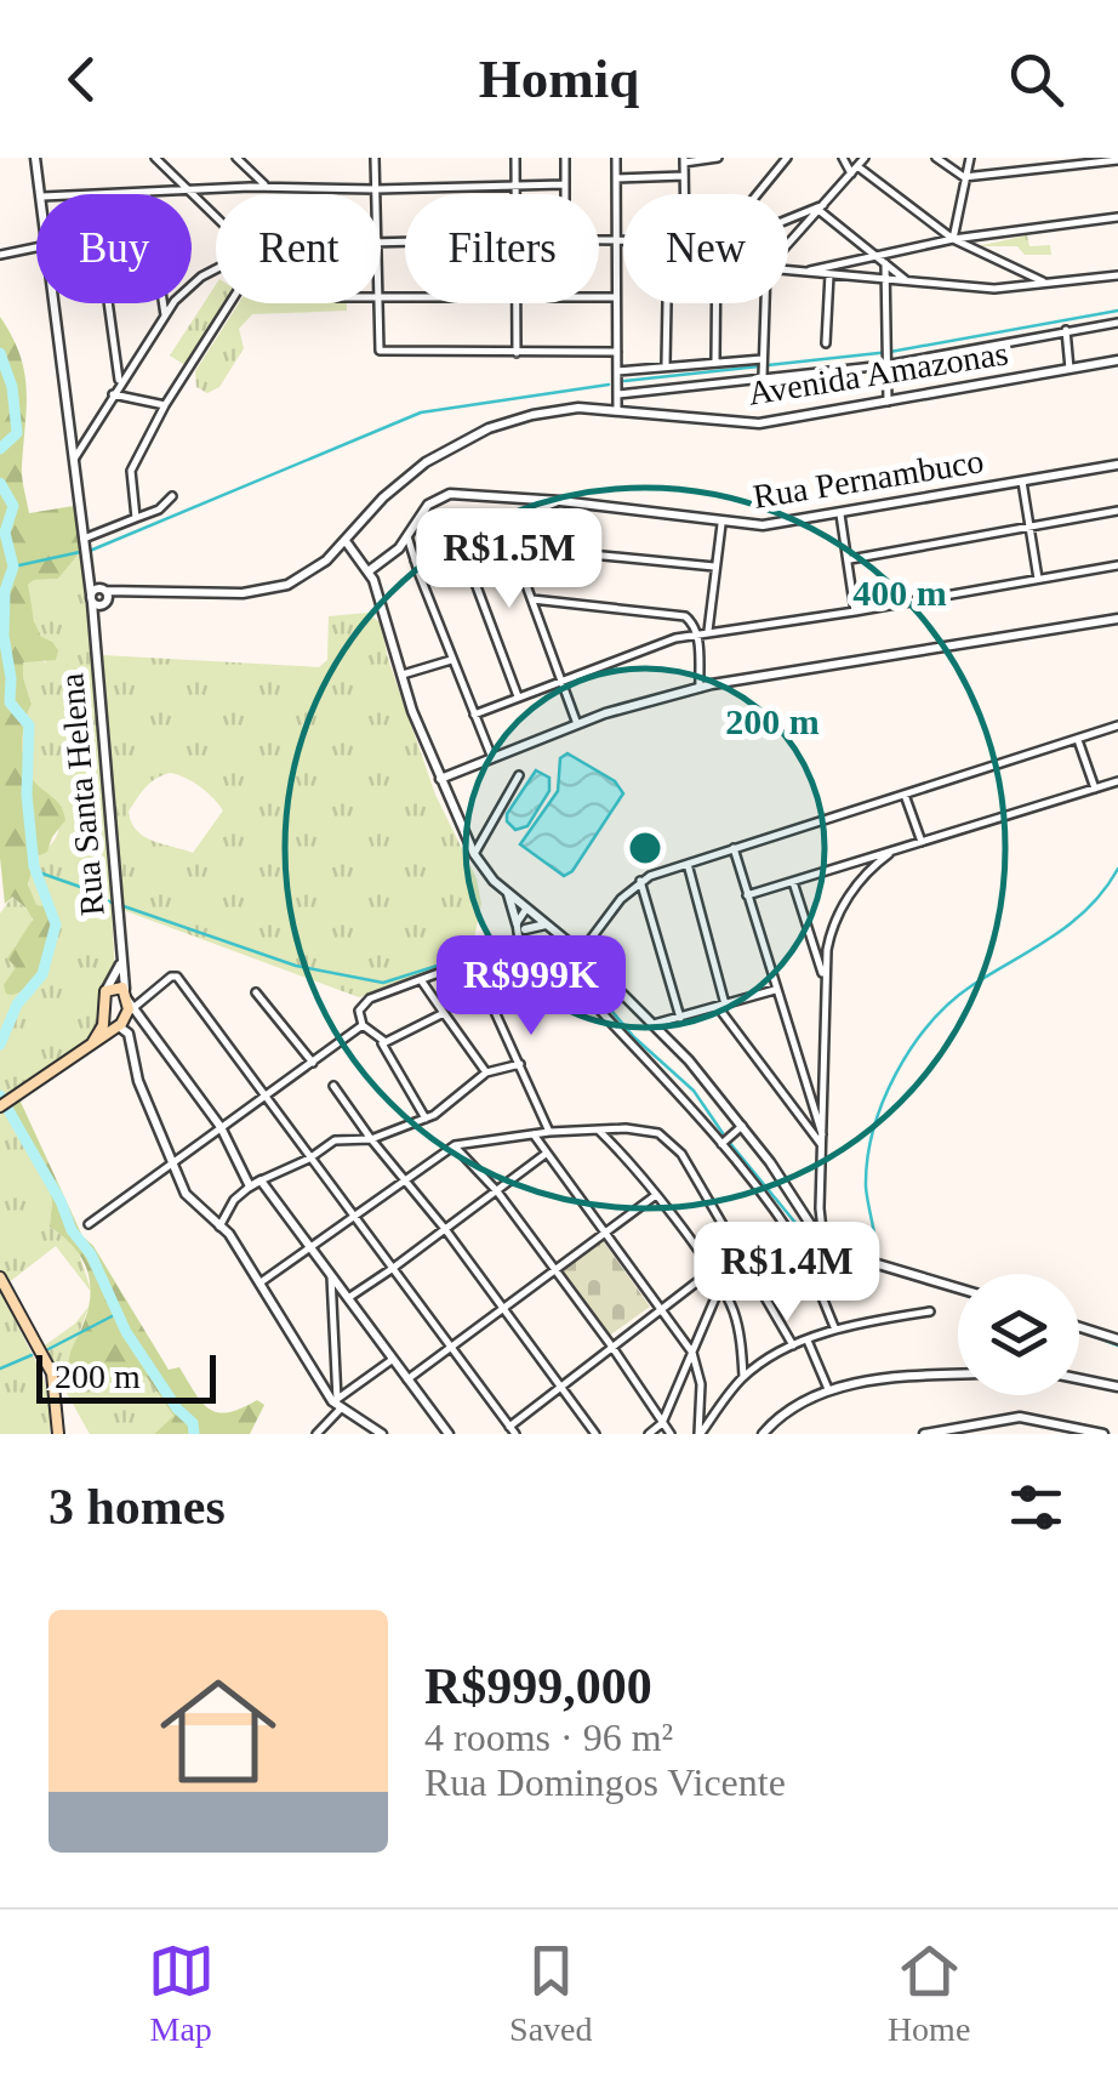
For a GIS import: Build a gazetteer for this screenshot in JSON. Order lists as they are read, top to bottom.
{
  "streets": {
    "main road": ["Rua Santa Helena"],
    "street": ["Avenida Amazonas", "Rua Pernambuco"]
  },
  "crossings": [
    ["Avenida Amazonas", "Rua Santa Helena"]
  ],
  "scale_bar": "200 m",
  "page": {
    "header": "Homiq",
    "chip": [
      "Buy",
      "Rent",
      "Filters",
      "New"
    ],
    "price": ["R$1.5M", "R$999K", "R$1.4M"],
    "scale": "200 m",
    "heading": "3 homes",
    "list": [
      {
        "name": "R$999,000",
        "note": "4 rooms · 96 m² · Rua Domingos Vicente"
      }
    ],
    "tabs": ["Map", "Saved", "Home"]
  },
  "rings": ["400 m", "200 m"]
}
